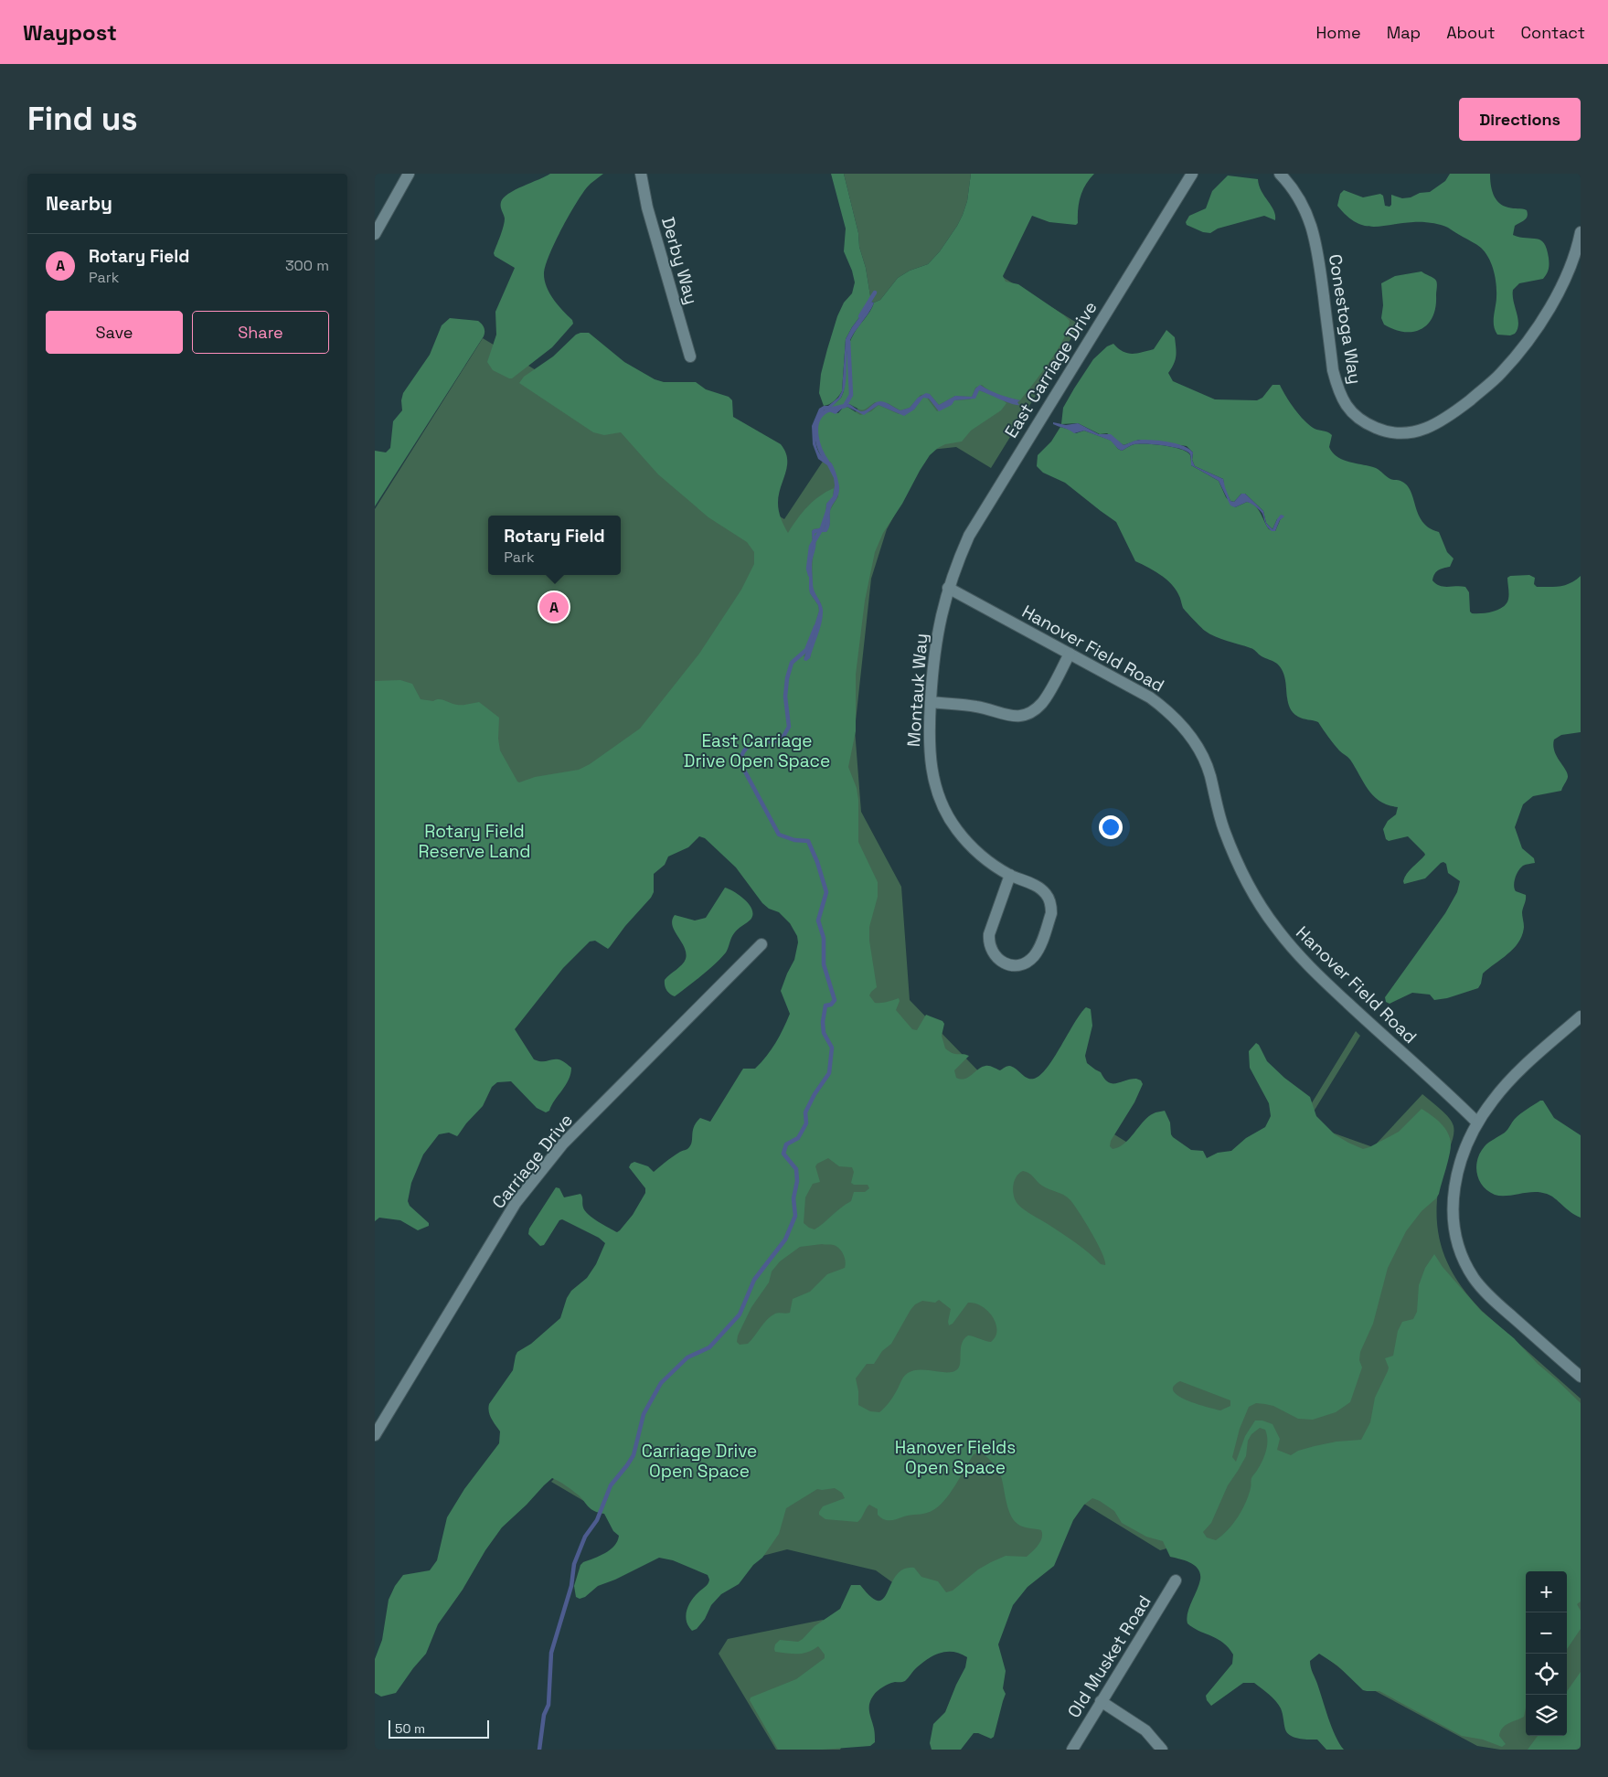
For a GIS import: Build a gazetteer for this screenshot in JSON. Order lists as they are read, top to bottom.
{
  "streets": {
    "street": [
      "Derby Way",
      "Conestoga Way",
      "East Carriage Drive",
      "Hanover Field Road",
      "Montauk Way",
      "Carriage Drive",
      "Old Musket Road"
    ]
  },
  "crossings": [
    ["East Carriage Drive", "Hanover Field Road"],
    ["East Carriage Drive", "Montauk Way"],
    ["Hanover Field Road", "Montauk Way"]
  ],
  "parks": [
    "East Carriage Drive Open Space",
    "Rotary Field Reserve Land",
    "Hanover Fields Open Space",
    "Carriage Drive Open Space"
  ],
  "scale_bar": "50 m",
  "page": {
    "header": "Waypost",
    "nav": [
      "Home",
      "Map",
      "About",
      "Contact"
    ],
    "buttons": [
      "Directions",
      ["Save", "Share"]
    ],
    "title": "Find us",
    "heading": "Nearby",
    "list": [
      {
        "mark": "A",
        "name": "Rotary Field",
        "note": "Park",
        "value": "300 m"
      }
    ],
    "popup": ["Rotary Field", "Park"],
    "pins": "A",
    "map_buttons": ["+", "−"],
    "scale": "50 m"
  }
}
